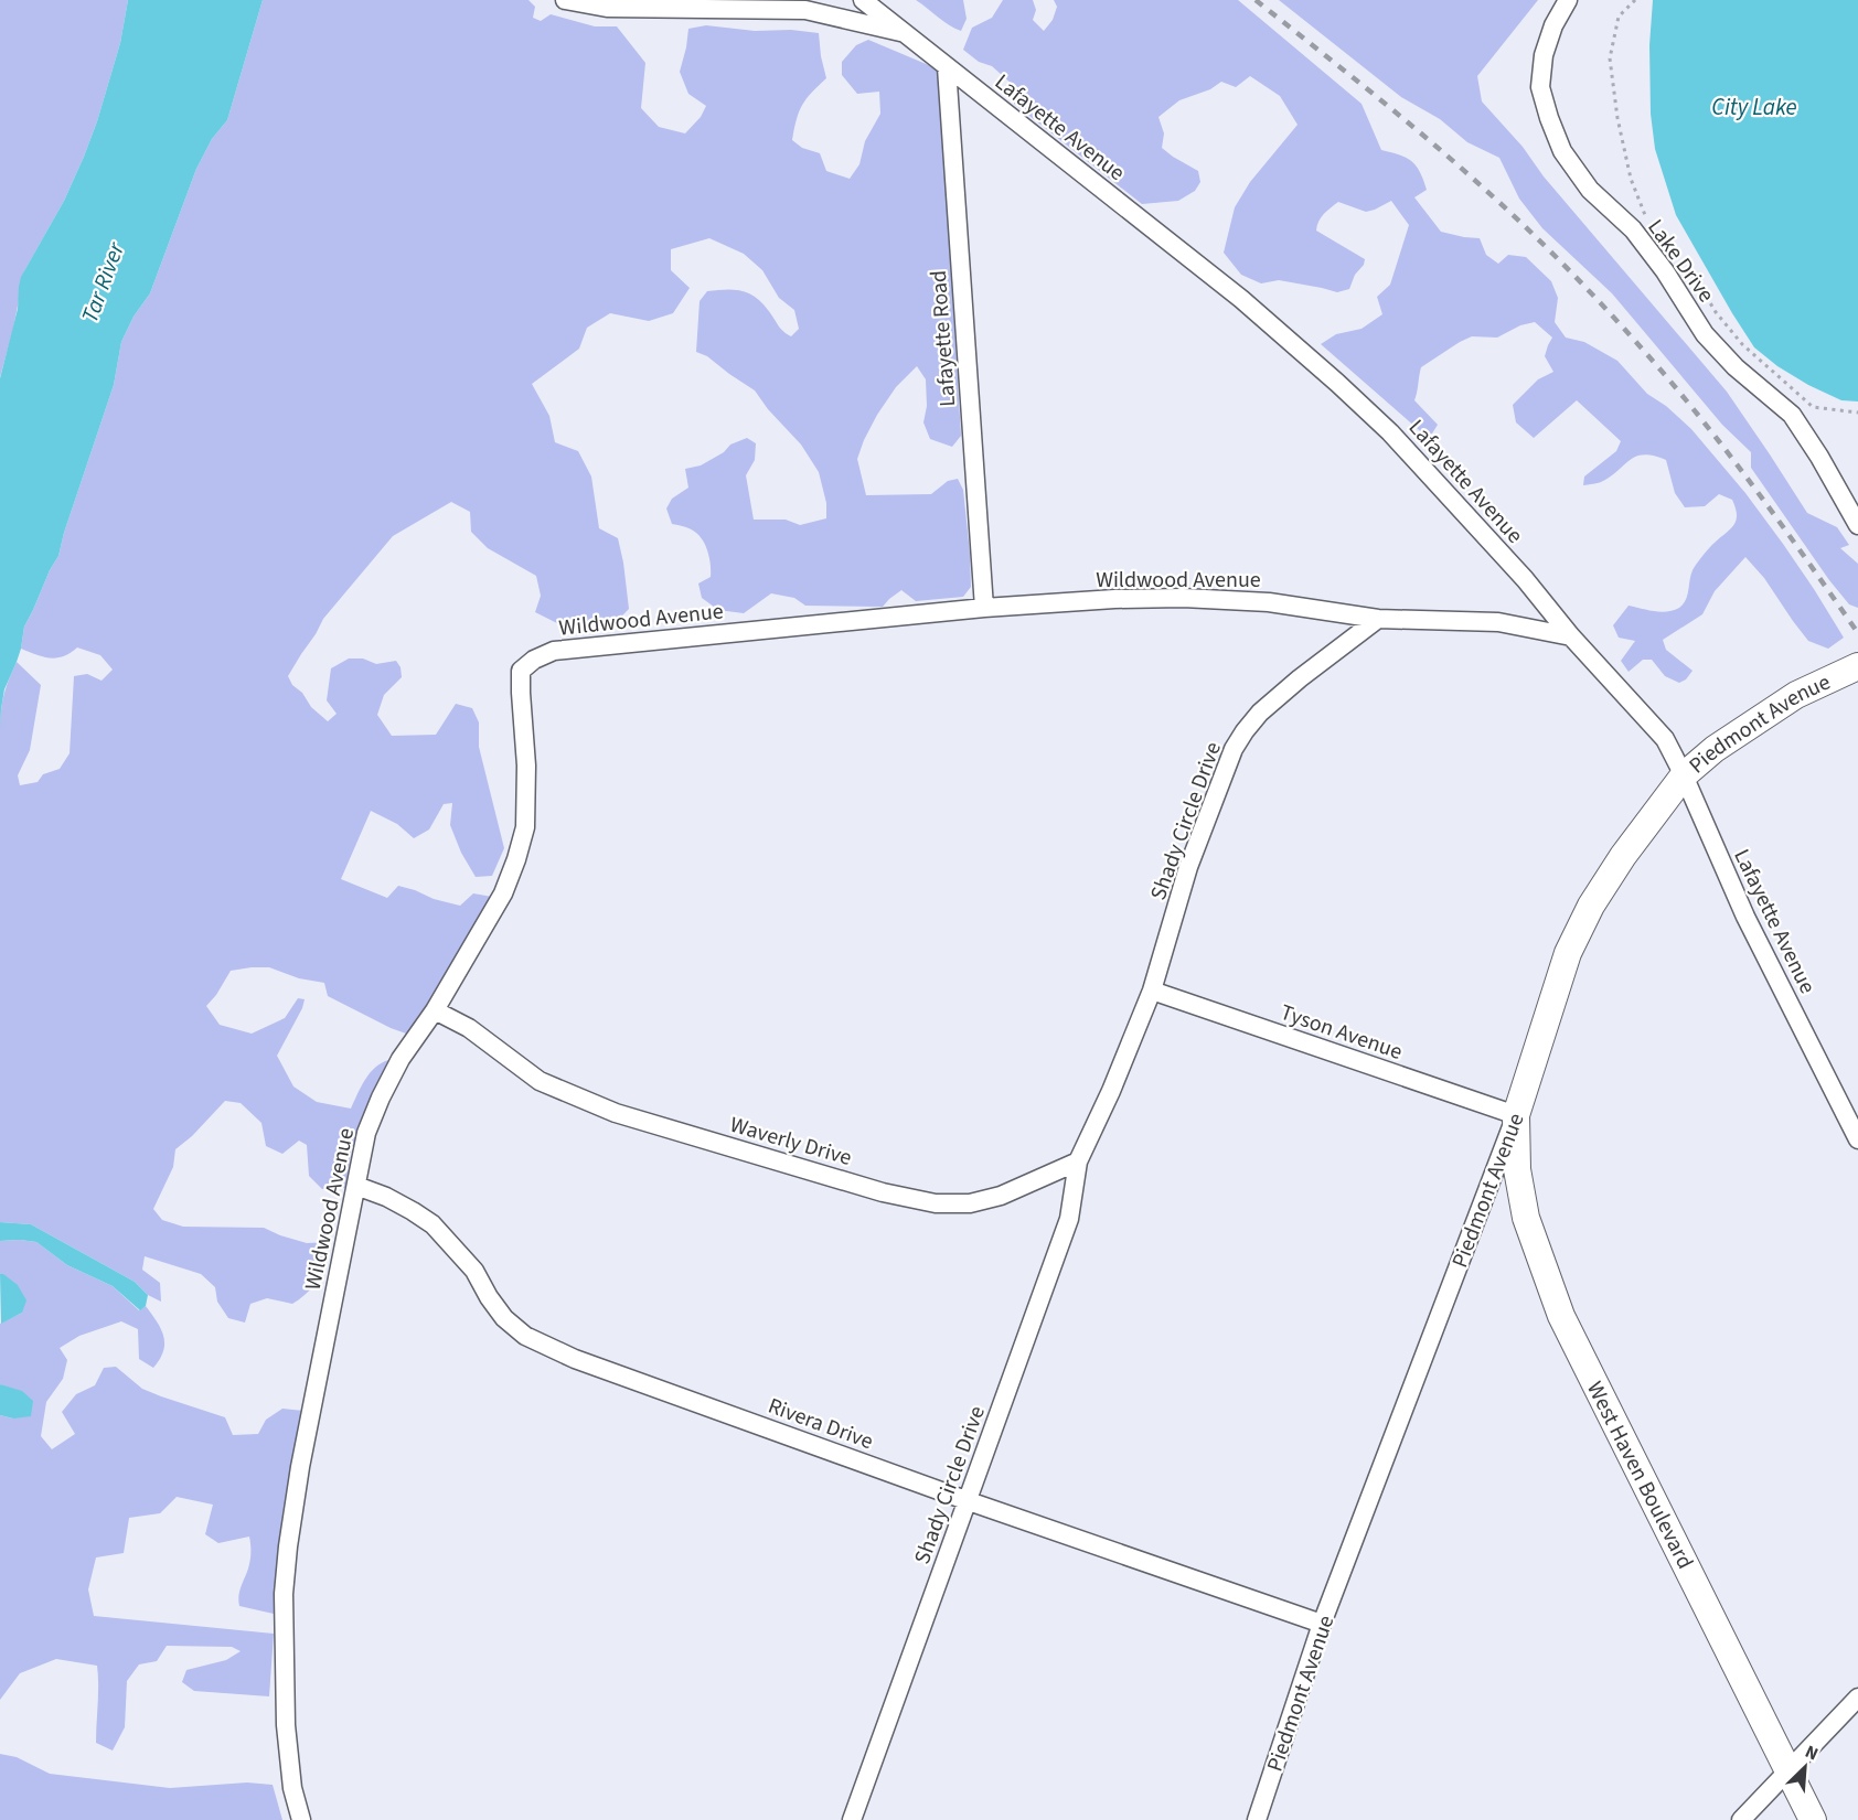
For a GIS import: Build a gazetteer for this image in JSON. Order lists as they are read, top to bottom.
{
  "streets": {
    "street": [
      "Lafayette Avenue",
      "Lake Drive",
      "Lafayette Road",
      "Wildwood Avenue",
      "Piedmont Avenue",
      "Shady Circle Drive",
      "Tyson Avenue",
      "Waverly Drive",
      "Rivera Drive",
      "West Haven Boulevard"
    ]
  },
  "crossings": [
    ["Lafayette Avenue", "Lafayette Road"],
    ["Lafayette Avenue", "Wildwood Avenue"],
    ["Lafayette Avenue", "Piedmont Avenue"],
    ["Lafayette Road", "Wildwood Avenue"],
    ["Wildwood Avenue", "Shady Circle Drive"],
    ["Wildwood Avenue", "Waverly Drive"],
    ["Wildwood Avenue", "Rivera Drive"],
    ["Piedmont Avenue", "Tyson Avenue"],
    ["Piedmont Avenue", "Rivera Drive"],
    ["Piedmont Avenue", "West Haven Boulevard"],
    ["Shady Circle Drive", "Tyson Avenue"],
    ["Shady Circle Drive", "Waverly Drive"],
    ["Shady Circle Drive", "Rivera Drive"],
    ["Tyson Avenue", "West Haven Boulevard"]
  ],
  "water": ["City Lake", "Tar River"],
  "north": "top right"
}
